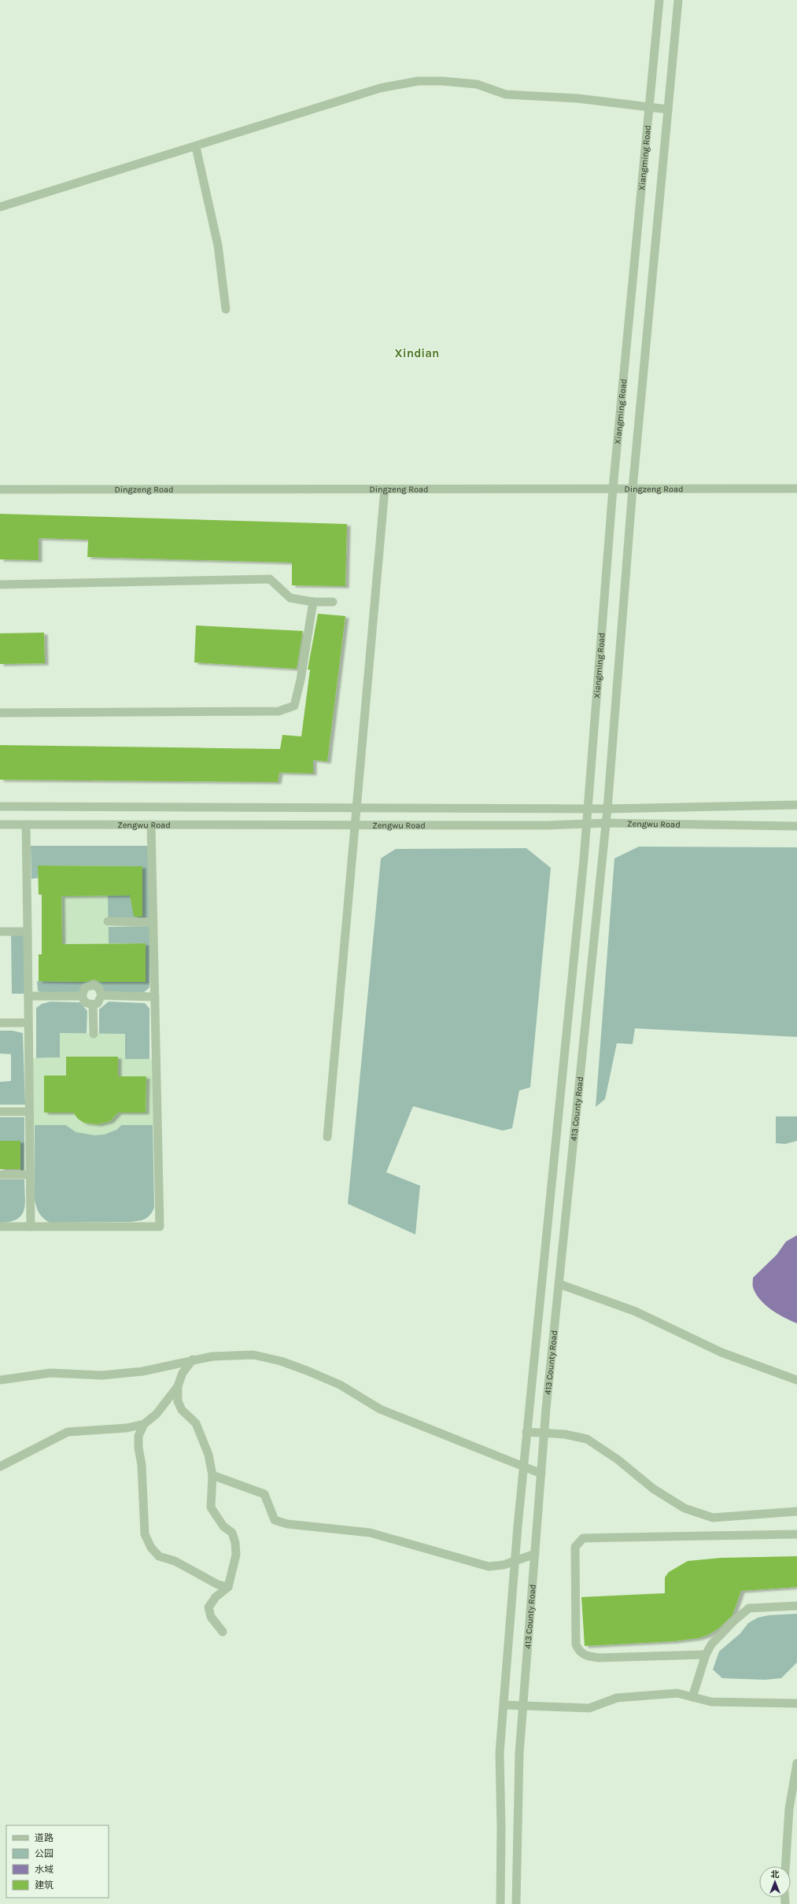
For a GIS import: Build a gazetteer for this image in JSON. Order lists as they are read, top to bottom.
{
  "streets": {
    "street": [
      "Xiangming Road",
      "Dingzeng Road",
      "Zengwu Road",
      "413 County Road"
    ]
  },
  "crossings": [
    ["Xiangming Road", "Dingzeng Road"],
    ["Xiangming Road", "Zengwu Road"],
    ["Xiangming Road", "413 County Road"],
    ["Zengwu Road", "413 County Road"]
  ],
  "districts": ["Xindian"],
  "legend": [
    "道路",
    "公园",
    "水域",
    "建筑"
  ],
  "north": "top"
}
